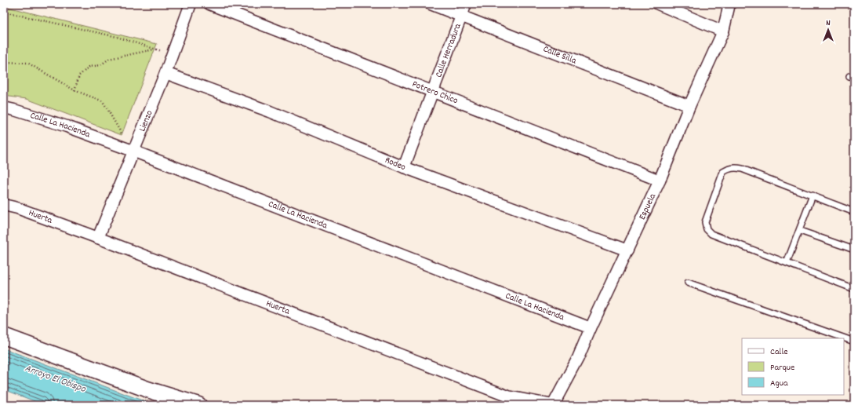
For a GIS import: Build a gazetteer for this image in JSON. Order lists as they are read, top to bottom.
{
  "streets": {
    "street": [
      "Calle Herradura",
      "Calle Silla",
      "Potrero Chico",
      "Lienzo",
      "Calle La Hacienda",
      "Rodeo",
      "Espuela",
      "Huerta"
    ]
  },
  "crossings": [
    ["Calle Herradura", "Calle Silla"],
    ["Calle Herradura", "Potrero Chico"],
    ["Calle Herradura", "Rodeo"],
    ["Calle Silla", "Espuela"],
    ["Potrero Chico", "Espuela"],
    ["Lienzo", "Calle La Hacienda"],
    ["Lienzo", "Rodeo"],
    ["Lienzo", "Huerta"],
    ["Calle La Hacienda", "Espuela"],
    ["Rodeo", "Espuela"],
    ["Espuela", "Huerta"]
  ],
  "water": ["Arroyo El Obispo"],
  "legend": ["Calle", "Parque", "Agua"],
  "north": "top"
}
